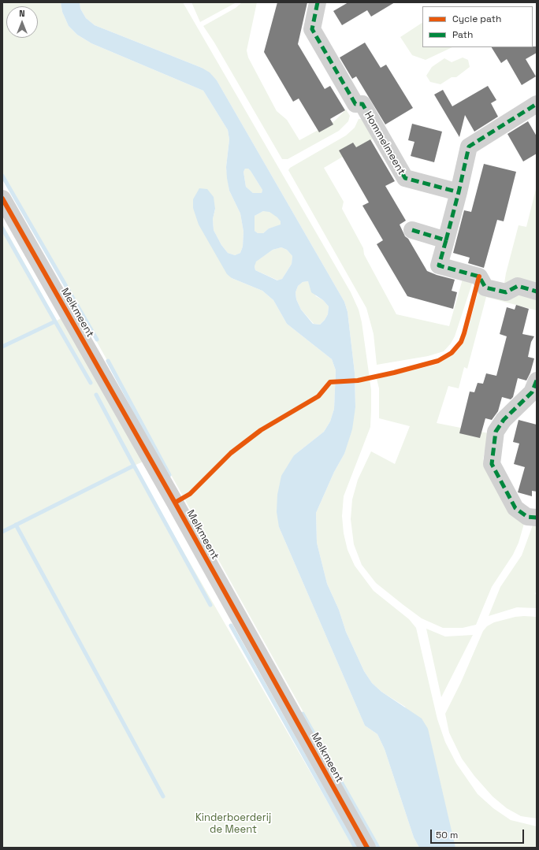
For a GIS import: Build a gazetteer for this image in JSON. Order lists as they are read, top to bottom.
{
  "streets": {
    "street": ["Hommelmeent", "Melkmeent"]
  },
  "parks": ["Kinderboerderij de Meent"],
  "legend": ["Cycle path", "Path"],
  "scale_bar": "50 m",
  "north": "top"
}
